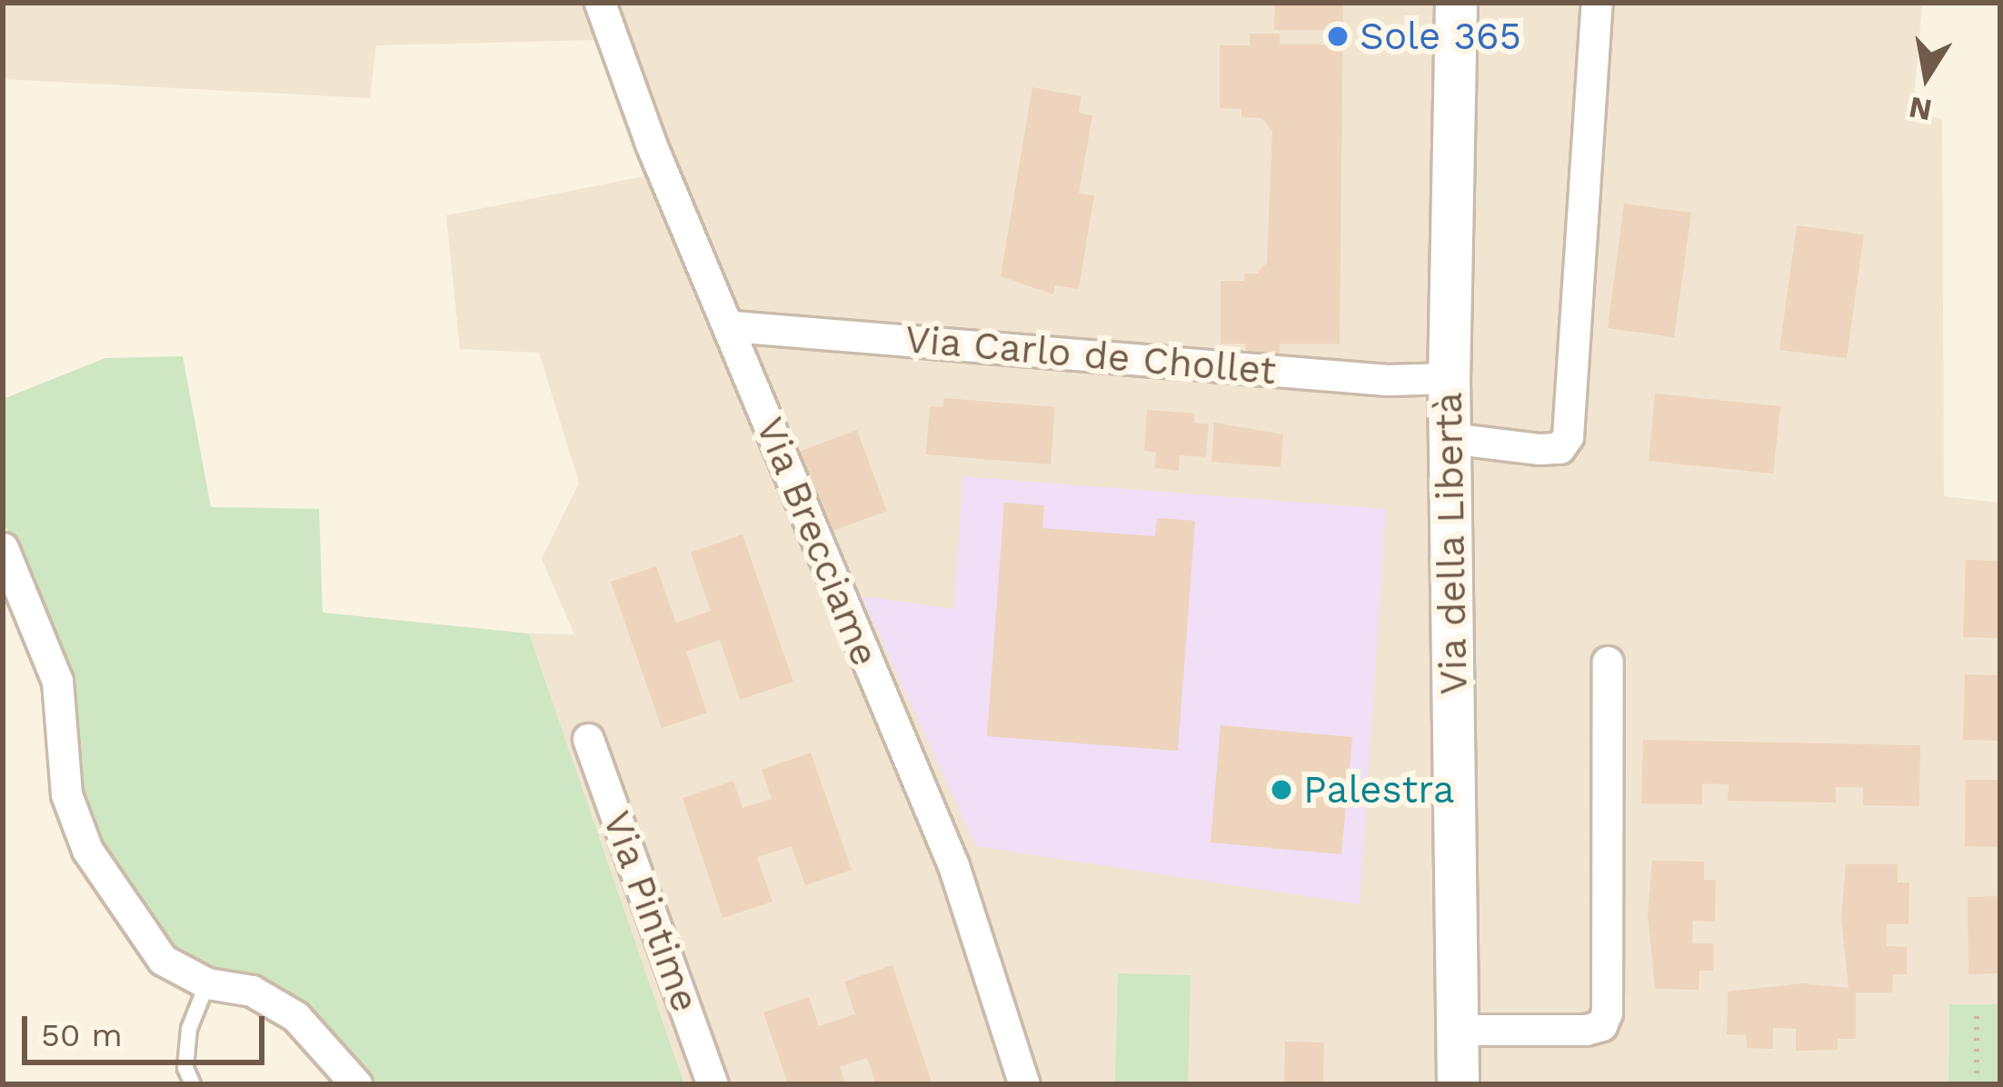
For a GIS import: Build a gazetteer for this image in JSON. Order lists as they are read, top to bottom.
{
  "streets": {
    "main road": ["Via della Libertà"],
    "street": ["Via Carlo de Chollet", "Via Brecciame", "Via Pintime"]
  },
  "crossings": [
    ["Via Carlo de Chollet", "Via Brecciame"],
    ["Via Carlo de Chollet", "Via della Libertà"]
  ],
  "places": ["Sole 365", "Palestra"],
  "scale_bar": "50 m",
  "north": "bottom"
}
